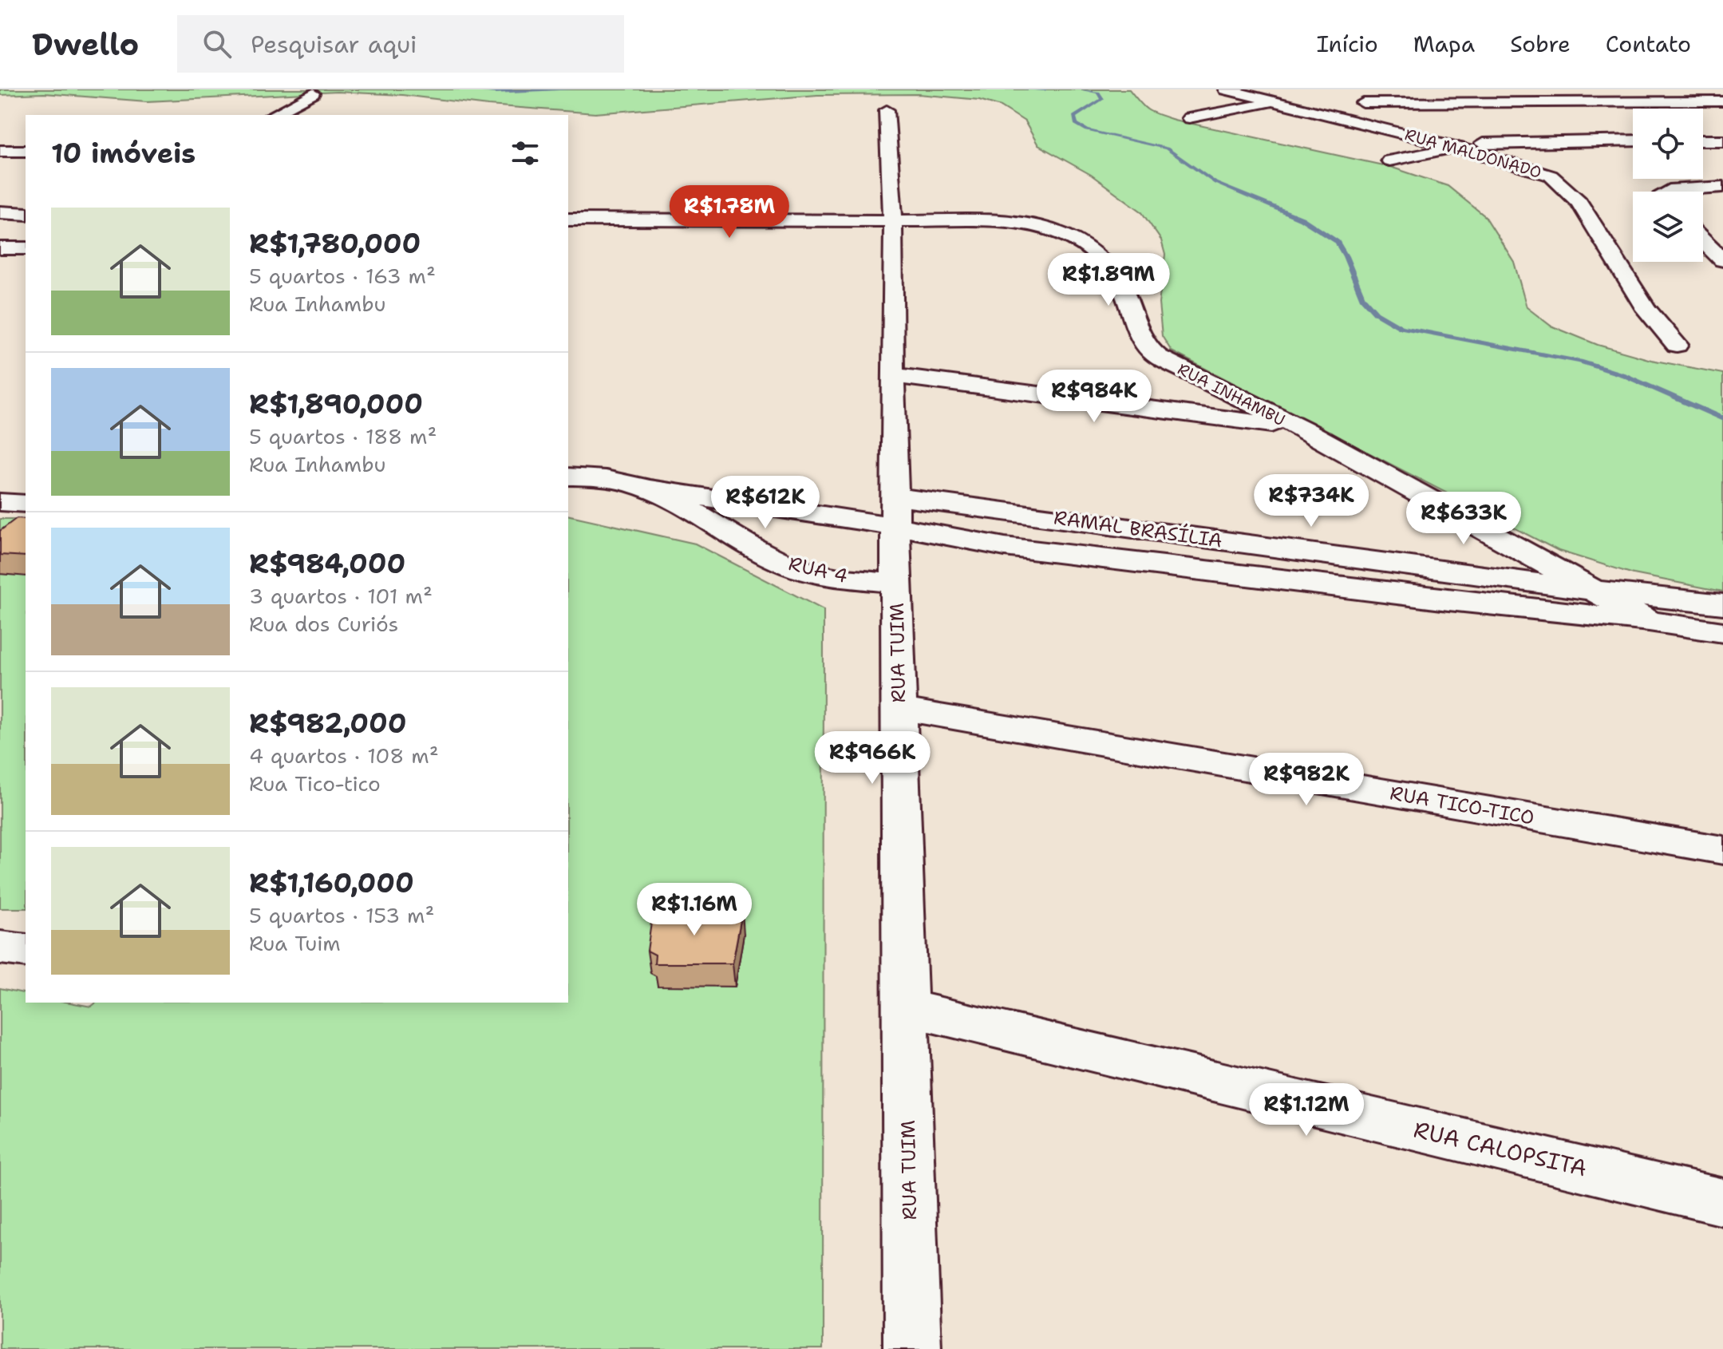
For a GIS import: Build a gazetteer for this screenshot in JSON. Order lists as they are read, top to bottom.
{
  "streets": {
    "street": [
      "RUA MALDONADO",
      "RUA INHAMBU",
      "RAMAL BRASÍLIA",
      "RUA 4",
      "RUA TUIM",
      "RUA TICO-TICO",
      "RUA CALOPSITA"
    ]
  },
  "crossings": [
    ["RUA INHAMBU", "RAMAL BRASÍLIA"],
    ["RUA INHAMBU", "RUA TUIM"],
    ["RAMAL BRASÍLIA", "RUA TUIM"],
    ["RUA 4", "RUA TUIM"],
    ["RUA TUIM", "RUA TICO-TICO"],
    ["RUA TUIM", "RUA CALOPSITA"]
  ],
  "page": {
    "header": "Dwello",
    "search": "Pesquisar aqui",
    "nav": [
      "Início",
      "Mapa",
      "Sobre",
      "Contato"
    ],
    "heading": "10 imóveis",
    "price": [
      "R$1.78M",
      "R$1.89M",
      "R$984K",
      "R$734K",
      "R$612K",
      "R$633K",
      "R$966K",
      "R$982K",
      "R$1.16M",
      "R$1.12M"
    ],
    "list": [
      {
        "name": "R$1,780,000",
        "note": "5 quartos · 163 m² · Rua Inhambu"
      },
      {
        "name": "R$1,890,000",
        "note": "5 quartos · 188 m² · Rua Inhambu"
      },
      {
        "name": "R$984,000",
        "note": "3 quartos · 101 m² · Rua dos Curiós"
      },
      {
        "name": "R$982,000",
        "note": "4 quartos · 108 m² · Rua Tico-tico"
      },
      {
        "name": "R$1,160,000",
        "note": "5 quartos · 153 m² · Rua Tuim"
      }
    ]
  }
}
